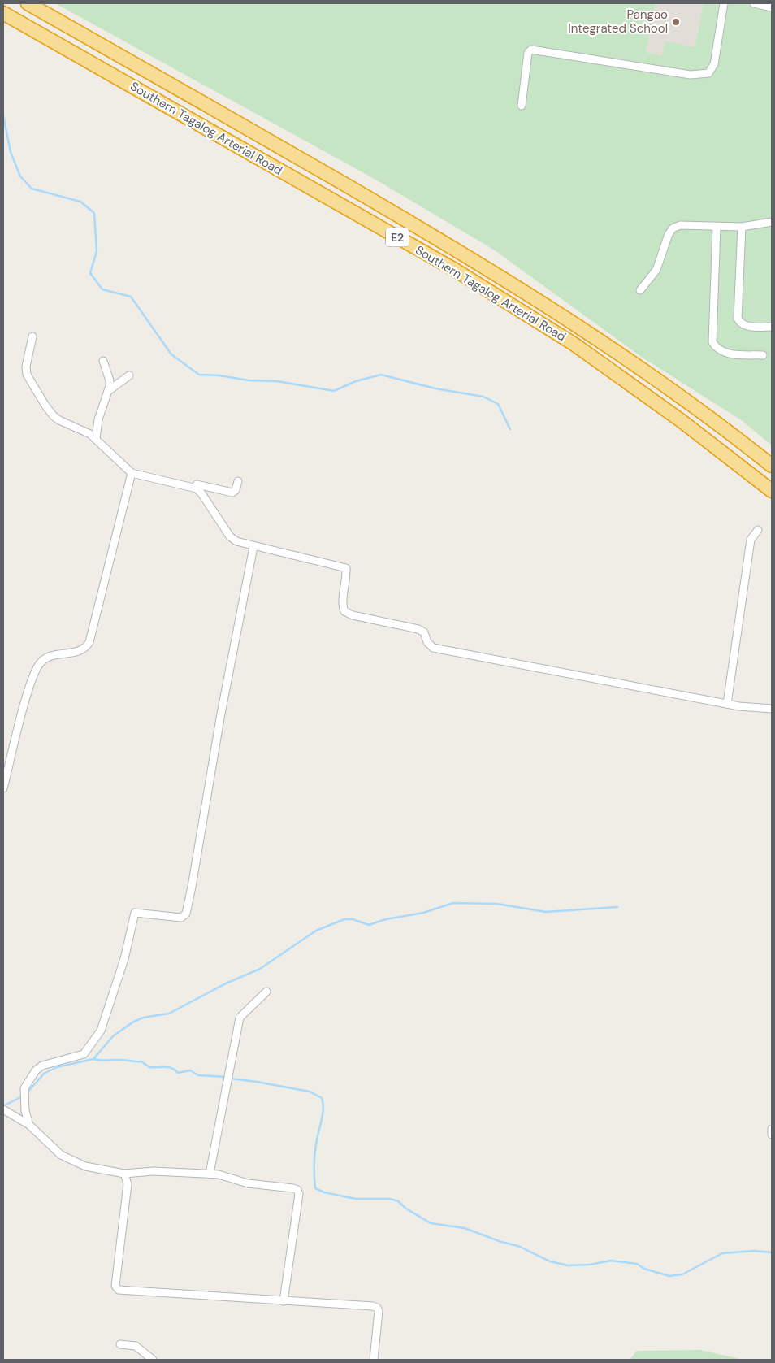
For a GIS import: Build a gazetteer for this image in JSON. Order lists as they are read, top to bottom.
{
  "streets": {
    "highway": ["Southern Tagalog Arterial Road", "E2"]
  },
  "places": ["Pangao Integrated School"]
}
